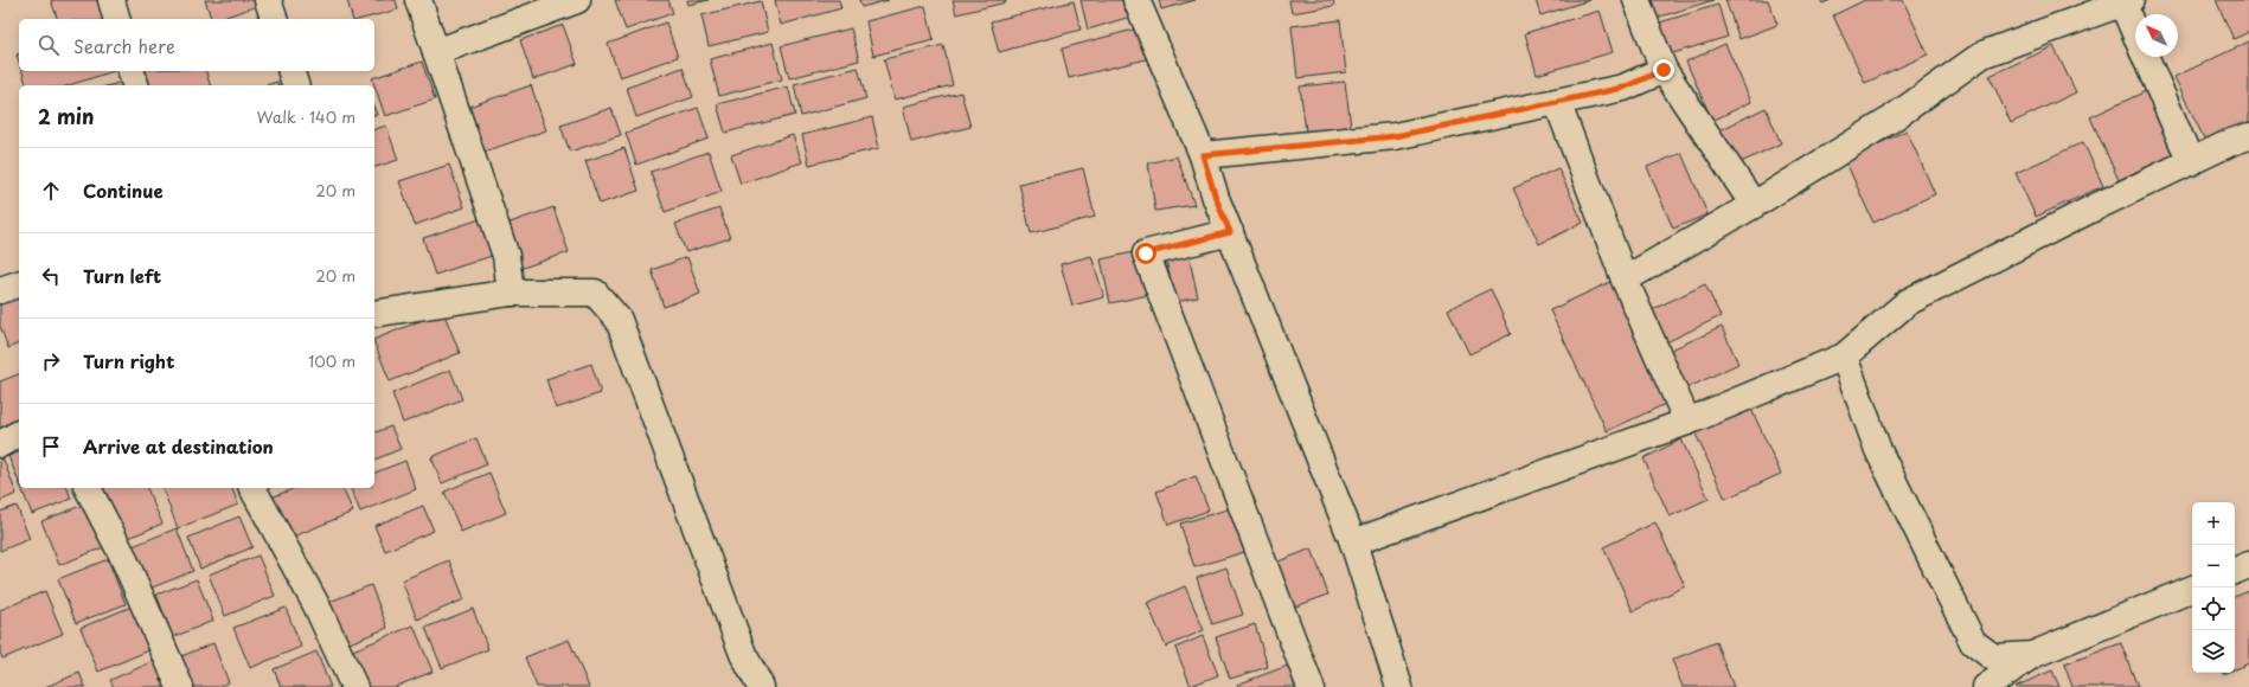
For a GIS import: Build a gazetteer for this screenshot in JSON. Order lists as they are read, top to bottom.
{
  "north": "top left",
  "page": {
    "search": "Search here",
    "heading": ["2 min", "Walk · 140 m"],
    "list": [
      ["Continue", "20 m"],
      ["Turn left", "20 m"],
      ["Turn right", "100 m"],
      "Arrive at destination"
    ],
    "map_buttons": ["+", "−"]
  }
}
